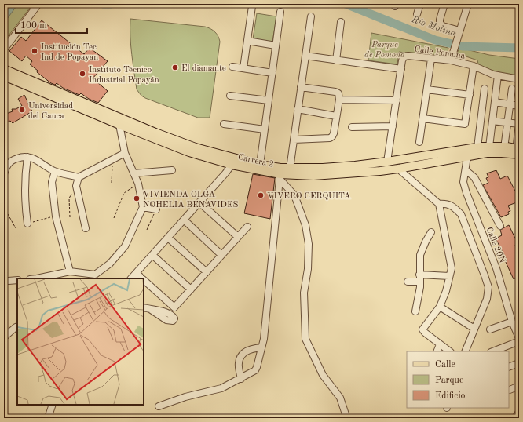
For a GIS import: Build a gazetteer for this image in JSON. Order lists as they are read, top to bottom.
{
  "streets": {
    "main road": ["Carrera 2"],
    "street": ["Calle Pomona", "Calle 20N"]
  },
  "crossings": [
    ["Calle Pomona", "Carrera 2"],
    ["Carrera 2", "Calle 20N"]
  ],
  "water": ["Río Molino"],
  "parks": ["Parque de Pomona"],
  "places": [
    "Institución Tec Ind de Popayan",
    "El diamante",
    "Instituto Técnico Industrial Popayán",
    "Universidad del Cauca",
    "VIVERO CERQUITA",
    "VIVIENDA OLGA NOHELIA BENAVIDES"
  ],
  "legend": ["Calle", "Parque", "Edificio"],
  "scale_bar": "100 m"
}
